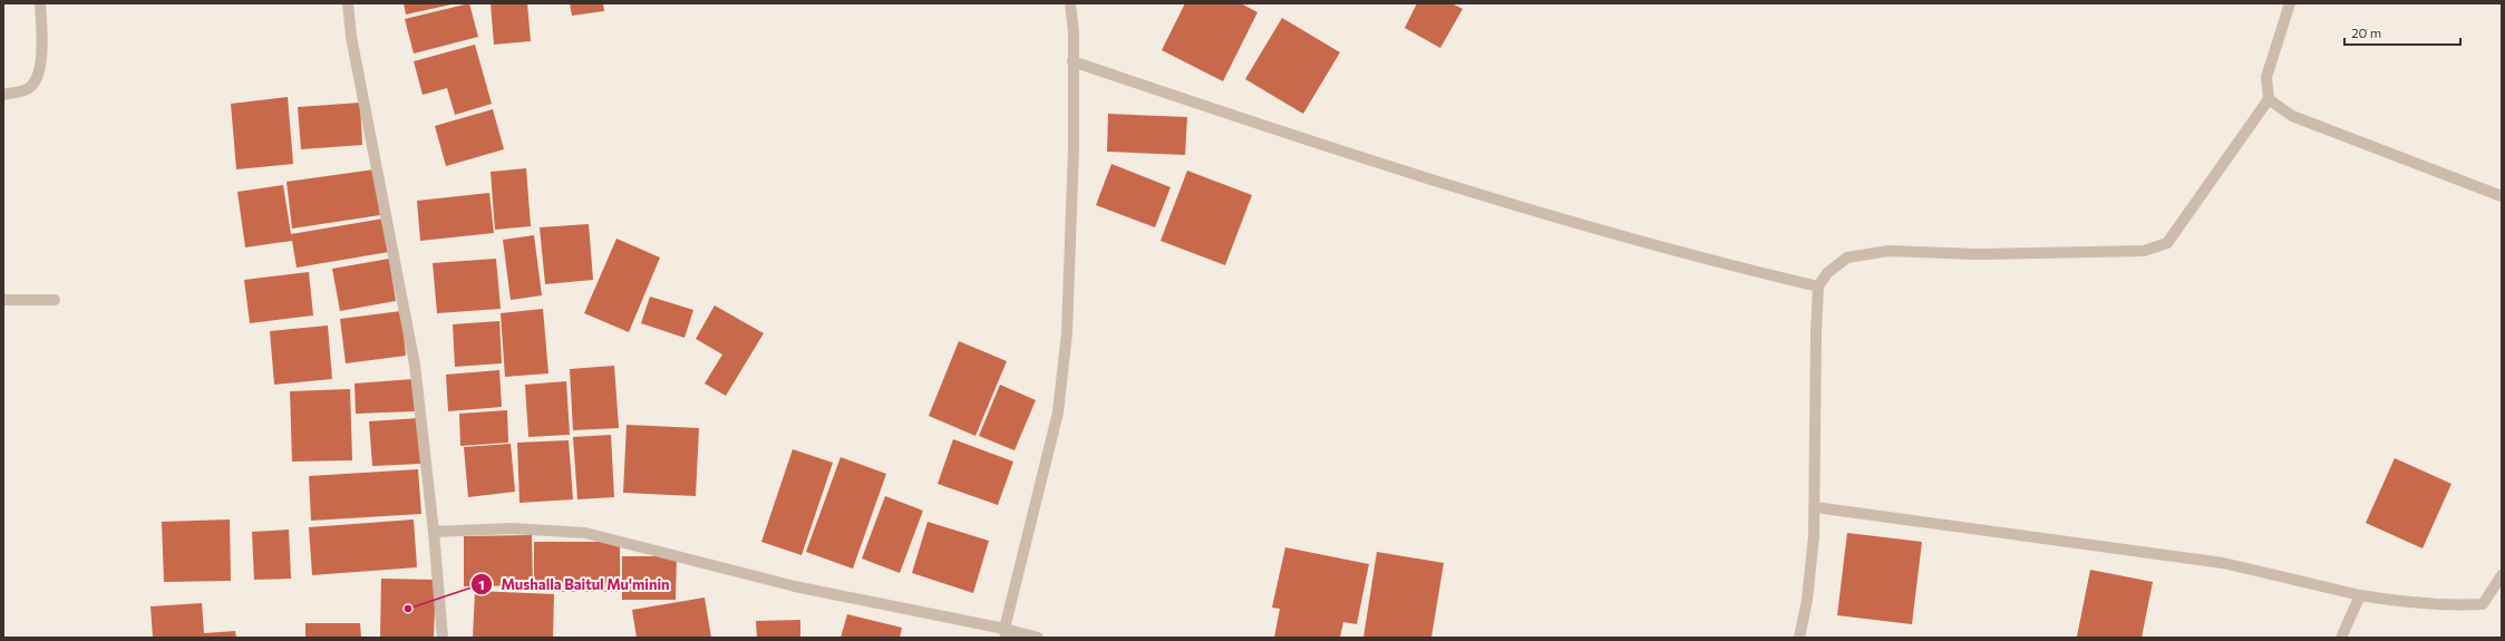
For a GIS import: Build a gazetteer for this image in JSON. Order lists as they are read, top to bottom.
{
  "places": ["Mushalla Baitul Mu'minin"],
  "scale_bar": "20 m"
}
